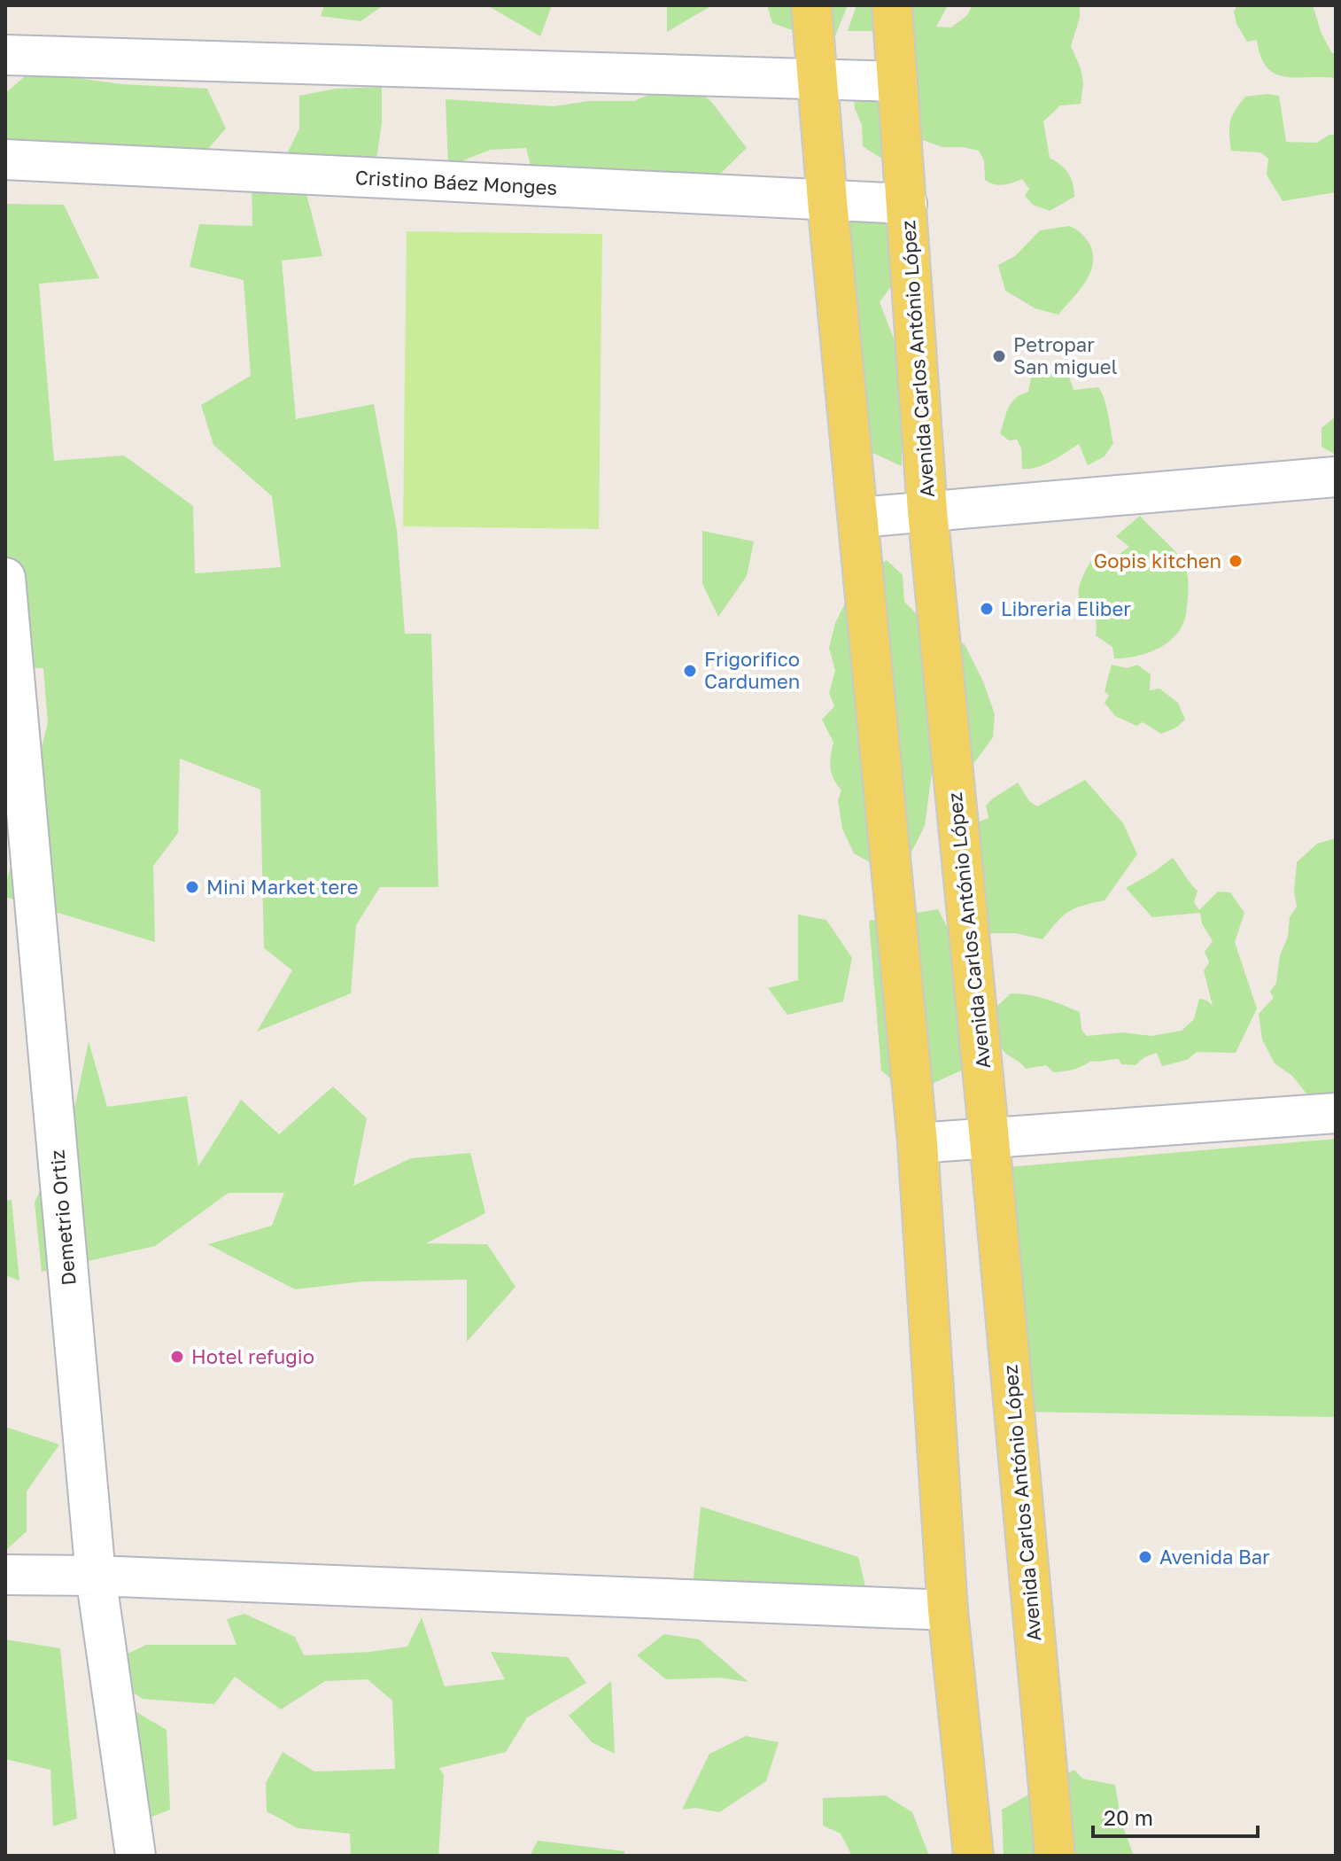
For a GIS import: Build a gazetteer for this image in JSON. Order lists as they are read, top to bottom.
{
  "streets": {
    "main road": ["Avenida Carlos António López"],
    "street": ["Cristino Báez Monges", "Demetrio Ortiz"]
  },
  "crossings": [
    ["Cristino Báez Monges", "Avenida Carlos António López"]
  ],
  "places": [
    "Petropar San miguel",
    "Gopis kitchen",
    "Libreria Eliber",
    "Frigorifico Cardumen",
    "Mini Market tere",
    "Hotel refugio",
    "Avenida Bar"
  ],
  "scale_bar": "20 m"
}
